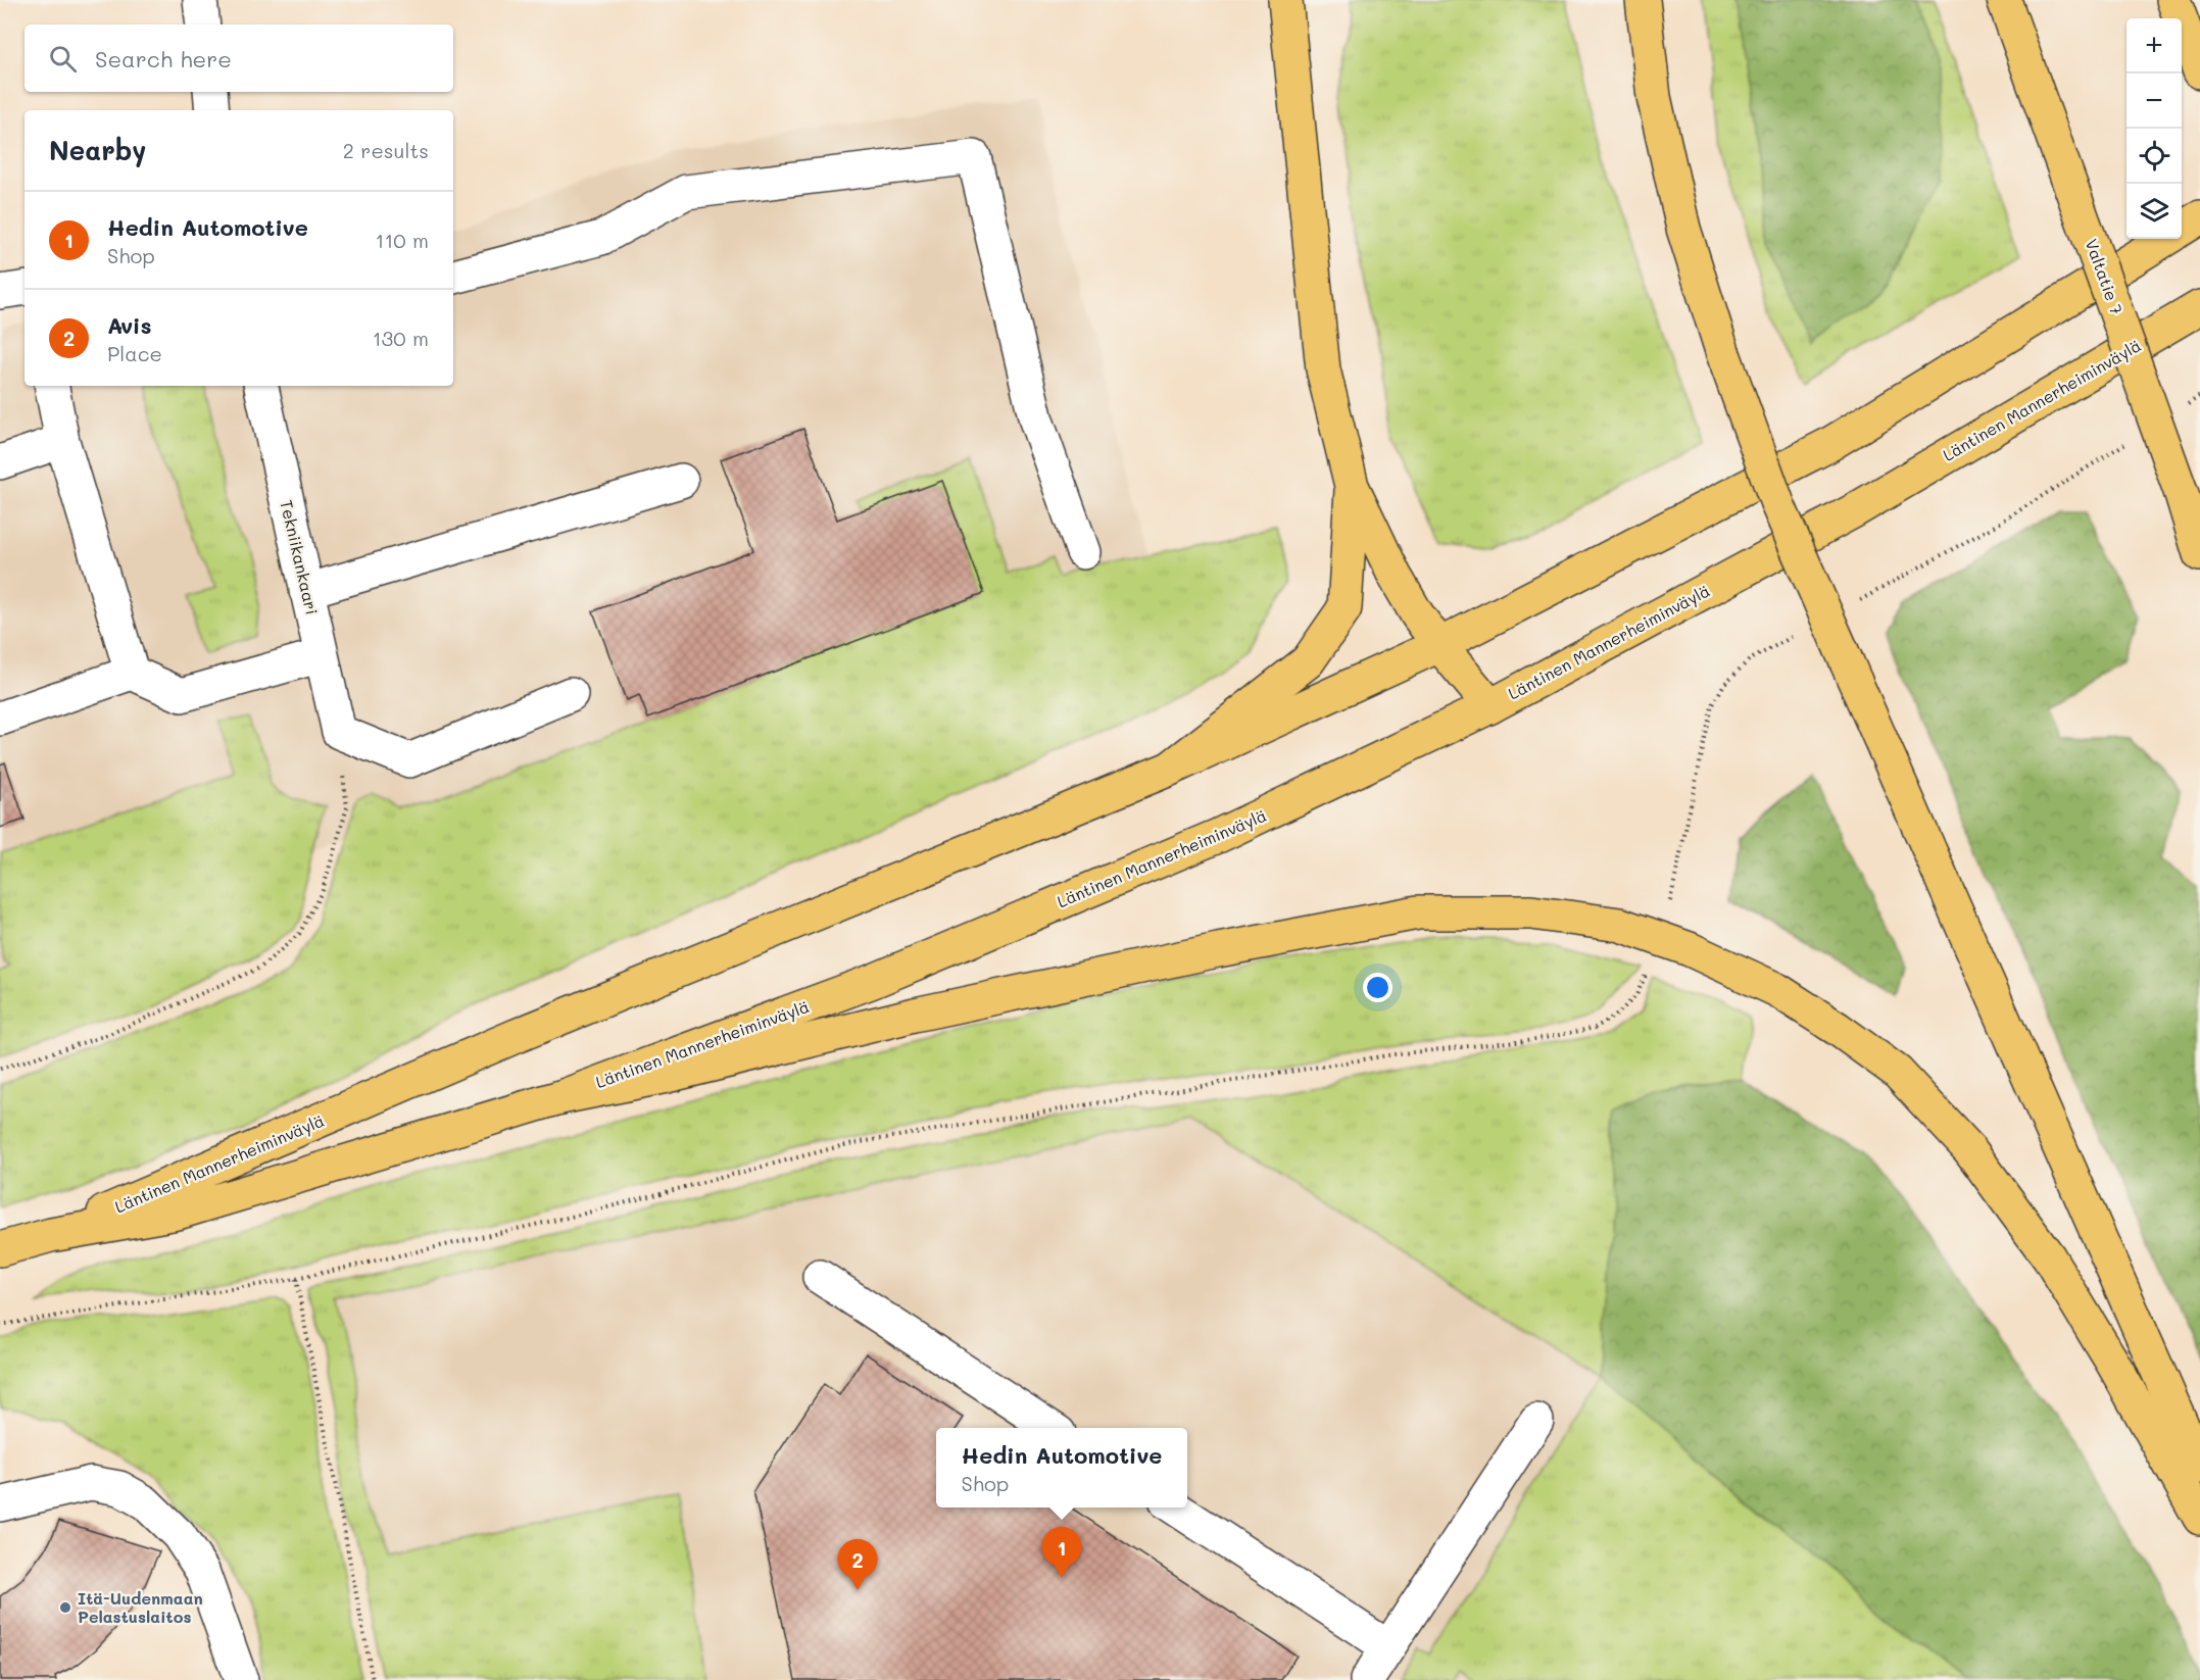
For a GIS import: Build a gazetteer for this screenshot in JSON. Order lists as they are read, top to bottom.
{
  "streets": {
    "main road": ["Valtatie 7", "Läntinen Mannerheiminväylä"],
    "street": ["Tekniikankaari"]
  },
  "places": ["Itä-Uudenmaan Pelastuslaitos"],
  "page": {
    "map_buttons": ["+", "−"],
    "search": "Search here",
    "heading": ["Nearby", "2 results"],
    "list": [
      {
        "mark": "1",
        "name": "Hedin Automotive",
        "note": "Shop",
        "value": "110 m"
      },
      {
        "mark": "2",
        "name": "Avis",
        "note": "Place",
        "value": "130 m"
      }
    ],
    "popup": ["Hedin Automotive", "Shop"],
    "pins": ["1", "2"]
  }
}
